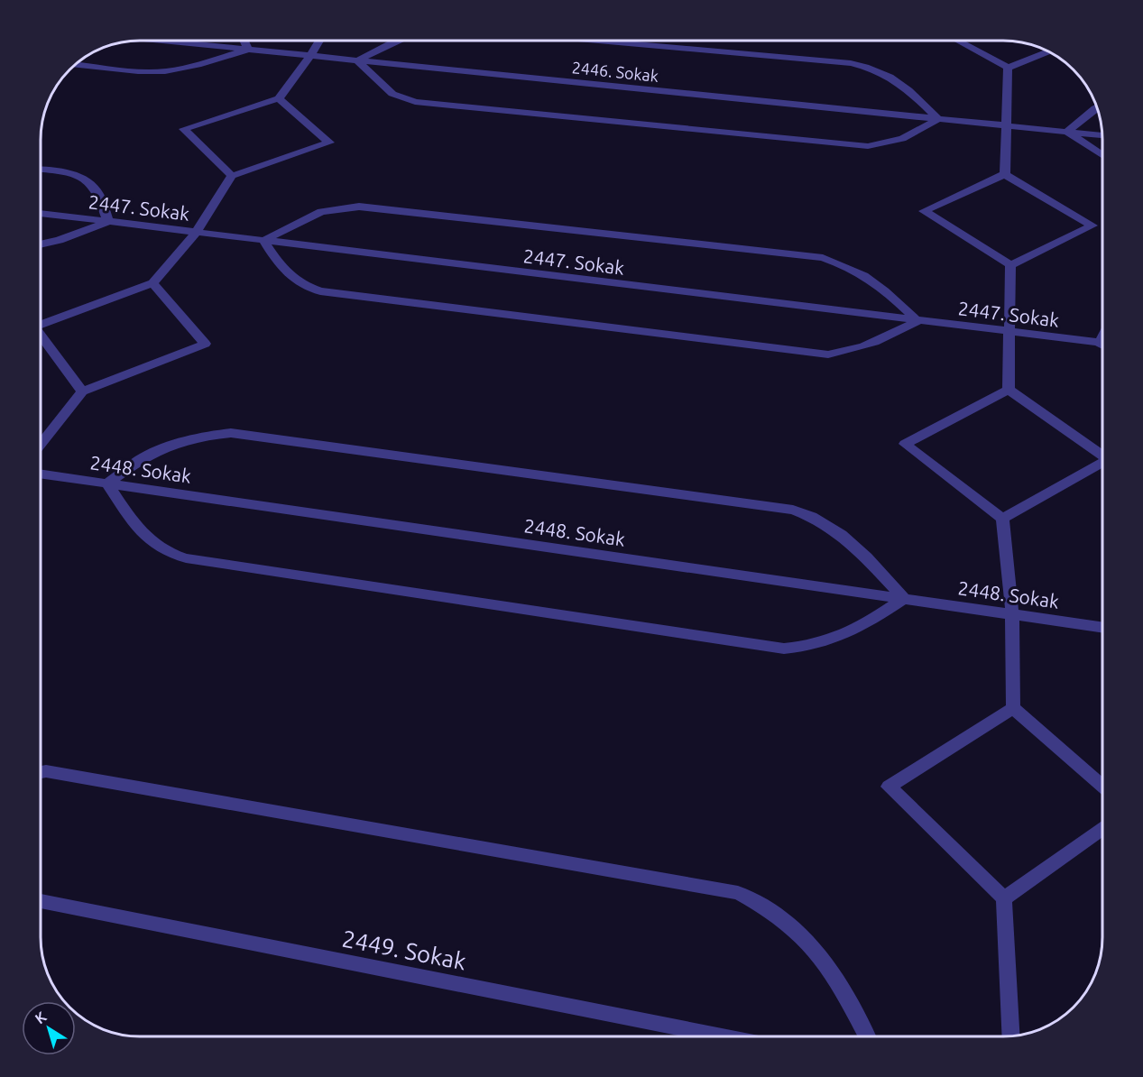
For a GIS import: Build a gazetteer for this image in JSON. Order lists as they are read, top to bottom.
{
  "streets": {
    "street": [
      "2446. Sokak",
      "2447. Sokak",
      "2448. Sokak",
      "2449. Sokak"
    ]
  },
  "north": "top left"
}
